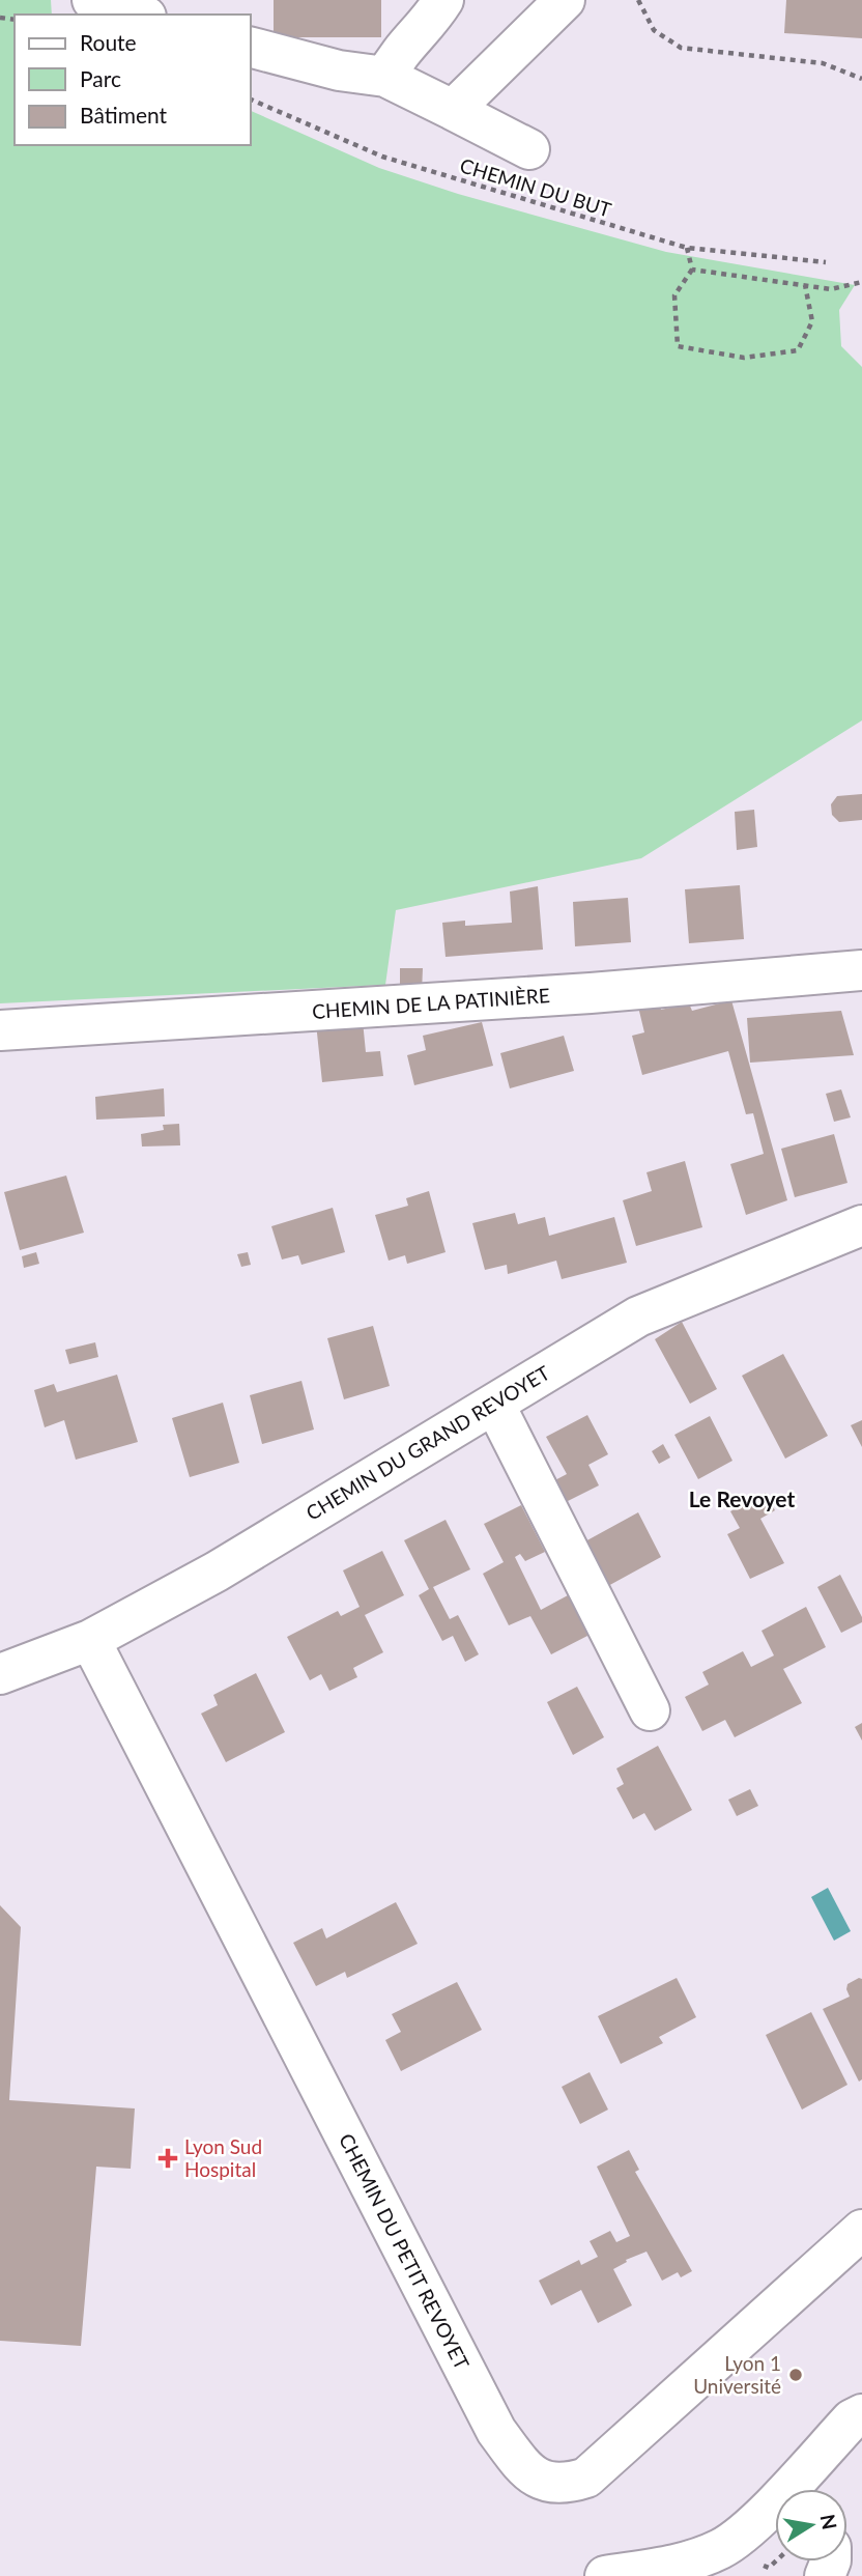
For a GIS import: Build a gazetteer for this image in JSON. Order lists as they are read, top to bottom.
{
  "streets": {
    "street": ["CHEMIN DE LA PATINIÈRE", "CHEMIN DU GRAND REVOYET", "CHEMIN DU PETIT REVOYET"],
    "path": ["CHEMIN DU BUT"]
  },
  "crossings": [
    ["CHEMIN DU GRAND REVOYET", "CHEMIN DU PETIT REVOYET"]
  ],
  "districts": ["Le Revoyet"],
  "places": {
    "health": ["Lyon Sud Hospital"],
    "other": ["Lyon 1 Université"]
  },
  "legend": ["Route", "Parc", "Bâtiment"],
  "north": "right"
}
